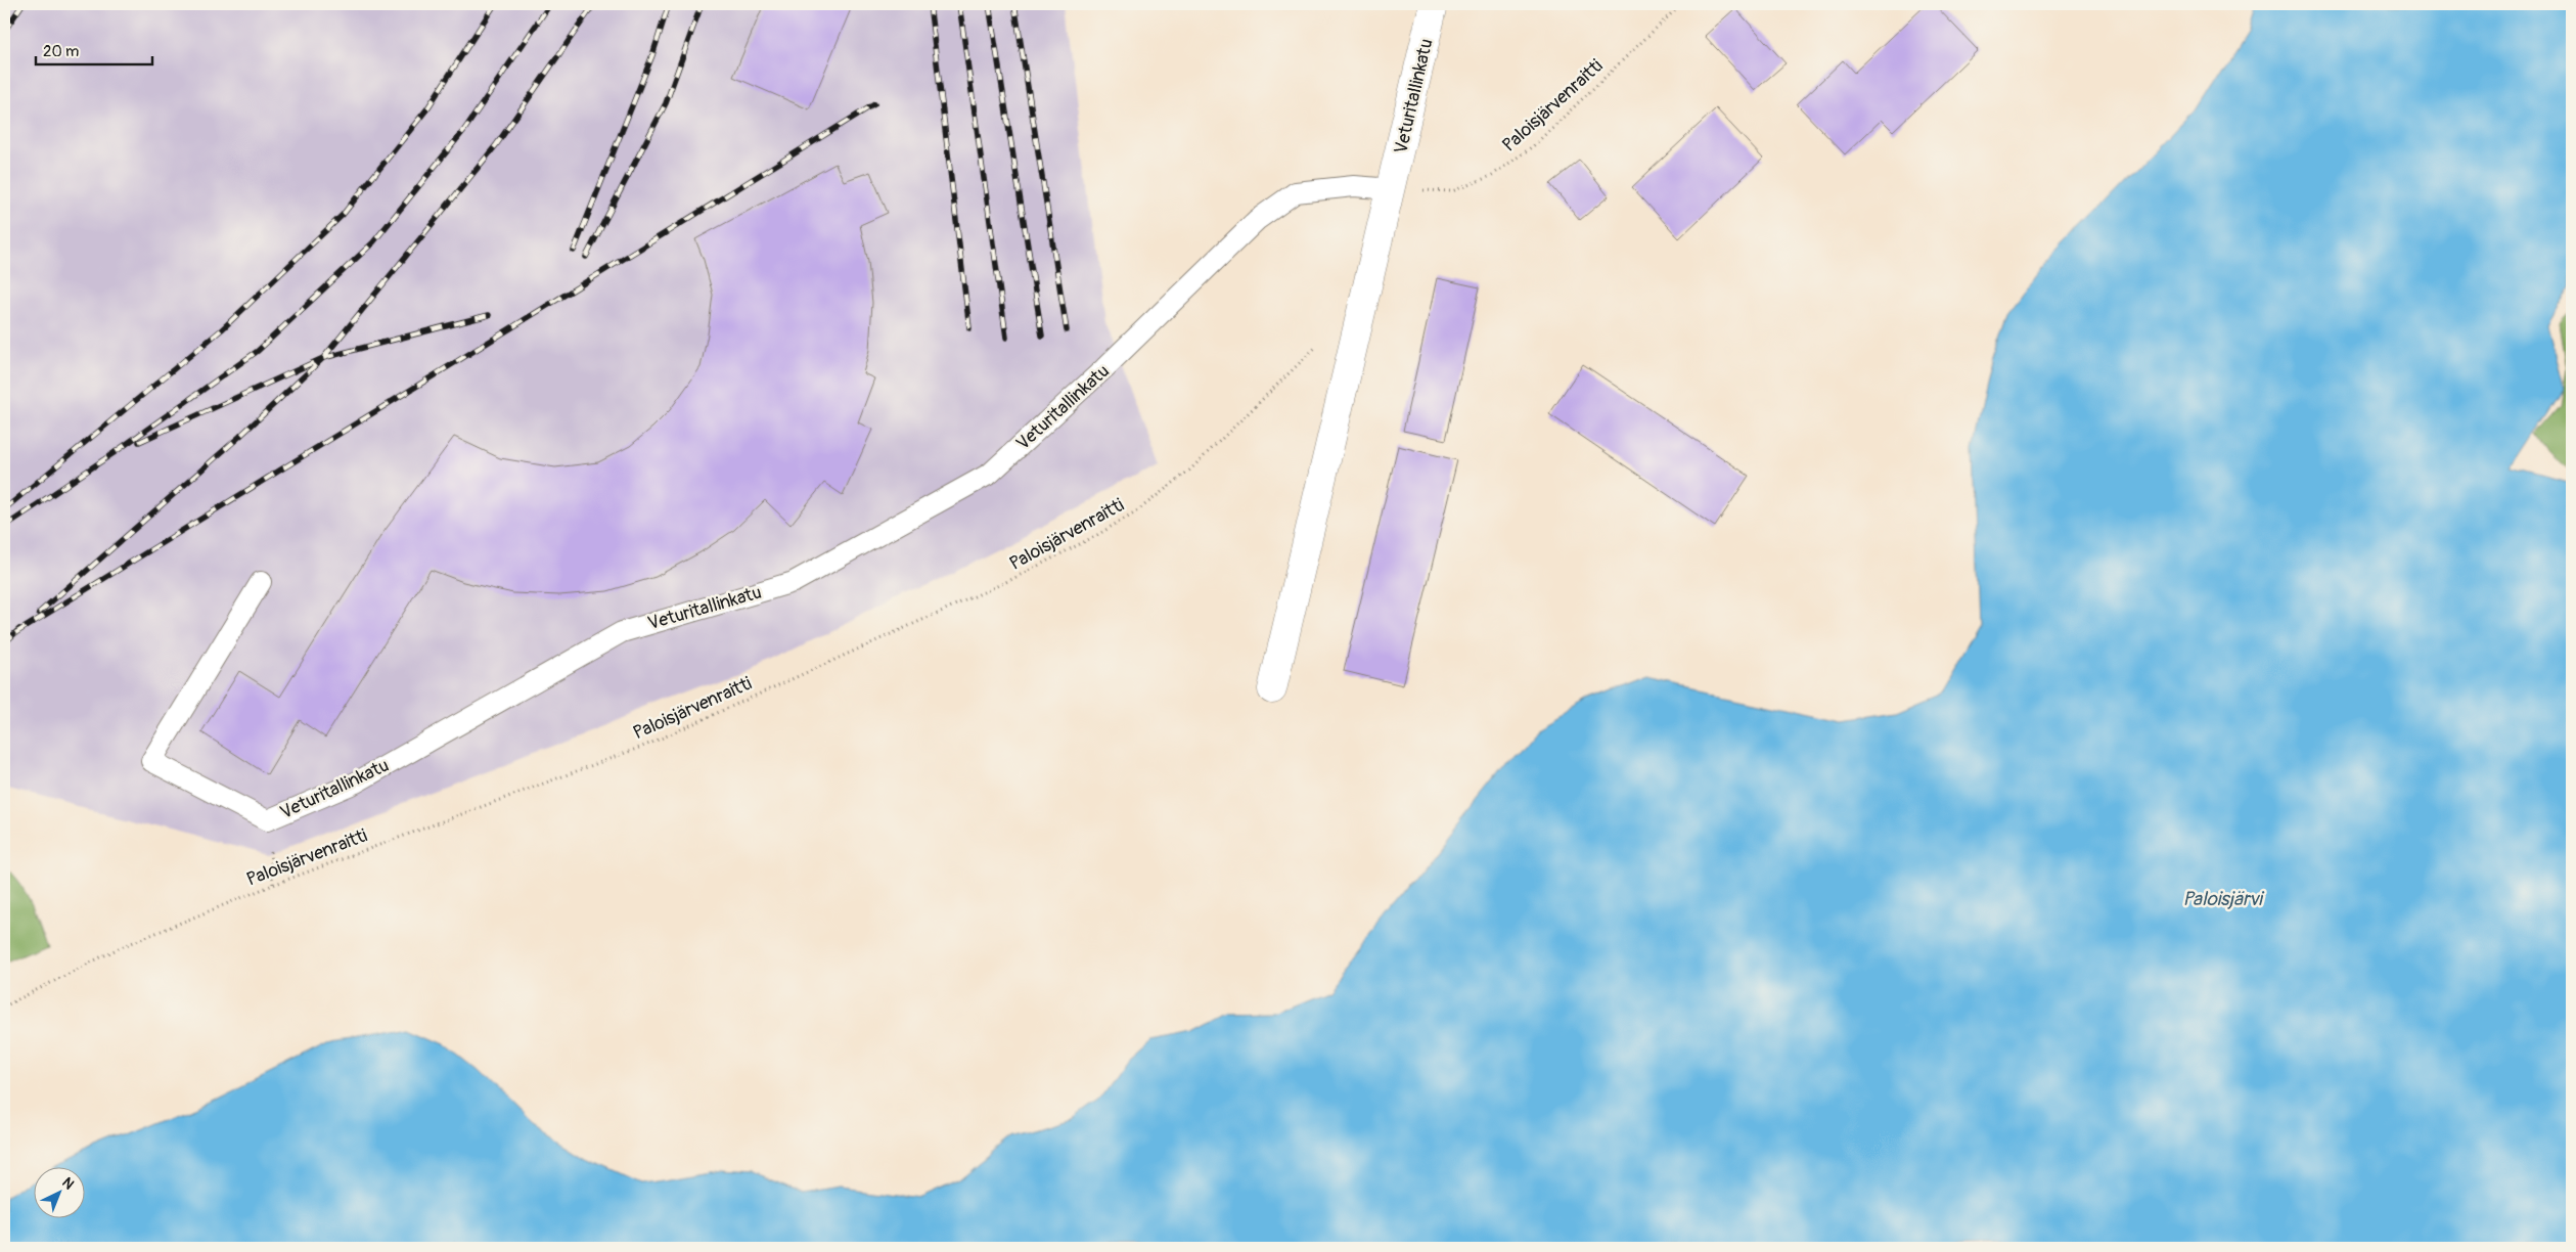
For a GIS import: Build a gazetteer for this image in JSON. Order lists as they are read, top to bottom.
{
  "streets": {
    "street": ["Veturitallinkatu"],
    "path": ["Paloisjärvenraitti"]
  },
  "water": ["Paloisjärvi"],
  "scale_bar": "20 m",
  "north": "top right"
}
